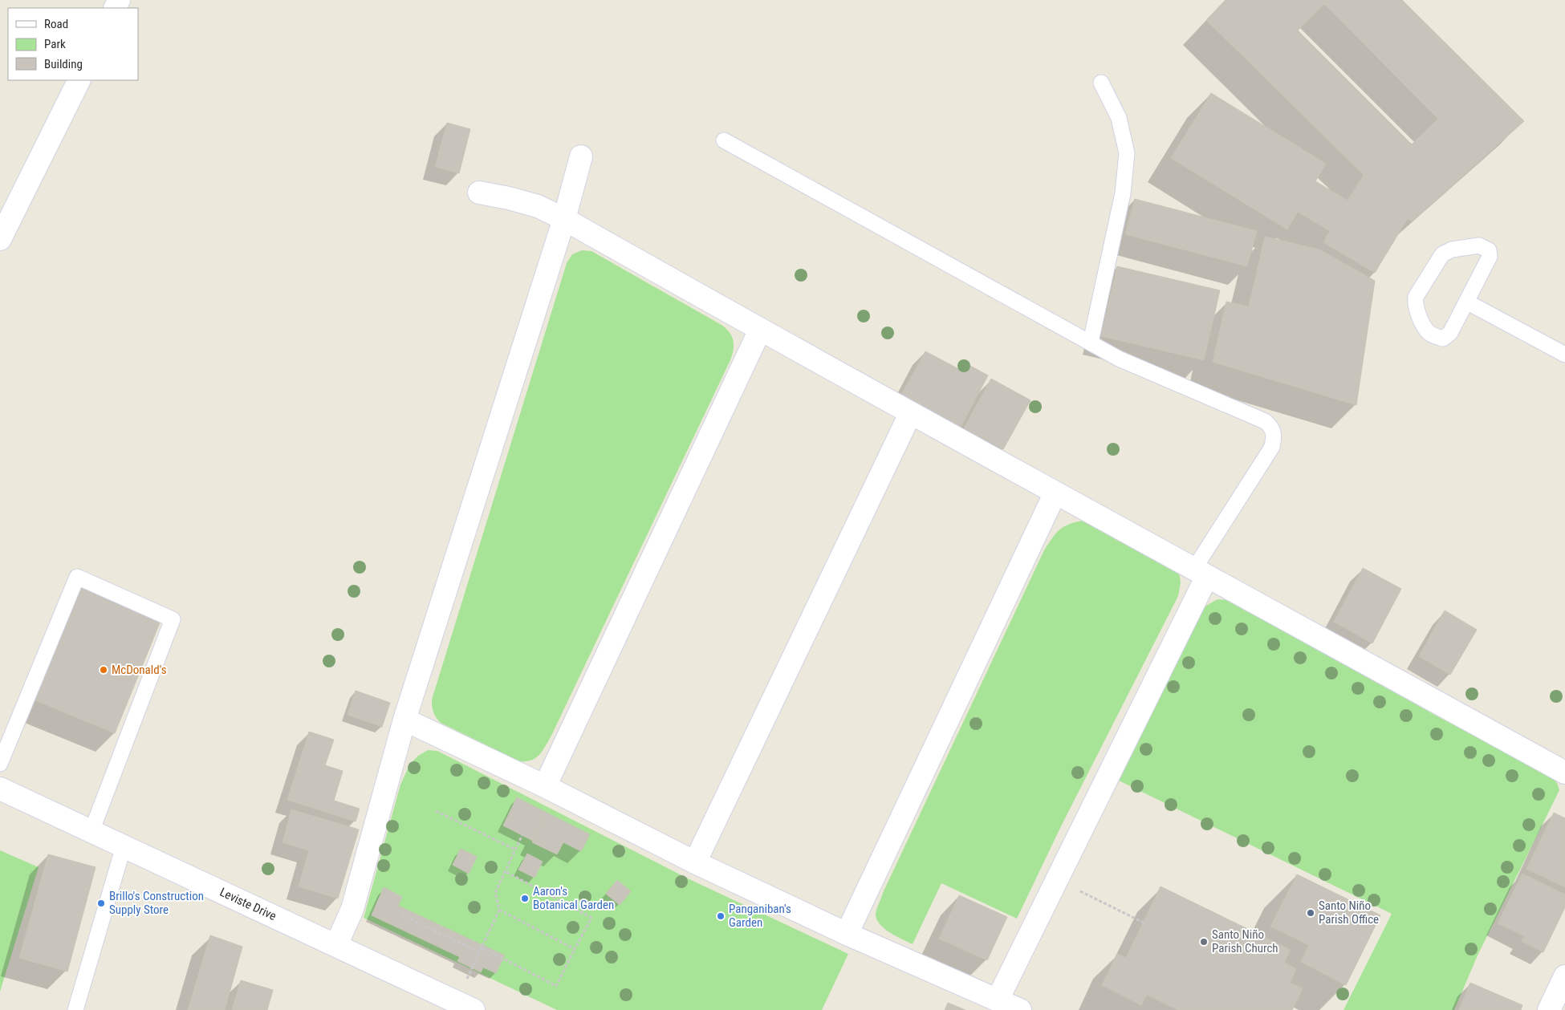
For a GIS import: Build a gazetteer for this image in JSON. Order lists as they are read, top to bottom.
{
  "streets": {
    "street": ["Leviste Drive"]
  },
  "places": [
    "McDonald's",
    "Aaron's Botanical Garden",
    "Brillo's Construction Supply Store",
    "Santo Niño Parish Office",
    "Panganiban's Garden",
    "Santo Niño Parish Church"
  ],
  "legend": ["Road", "Park", "Building"]
}
